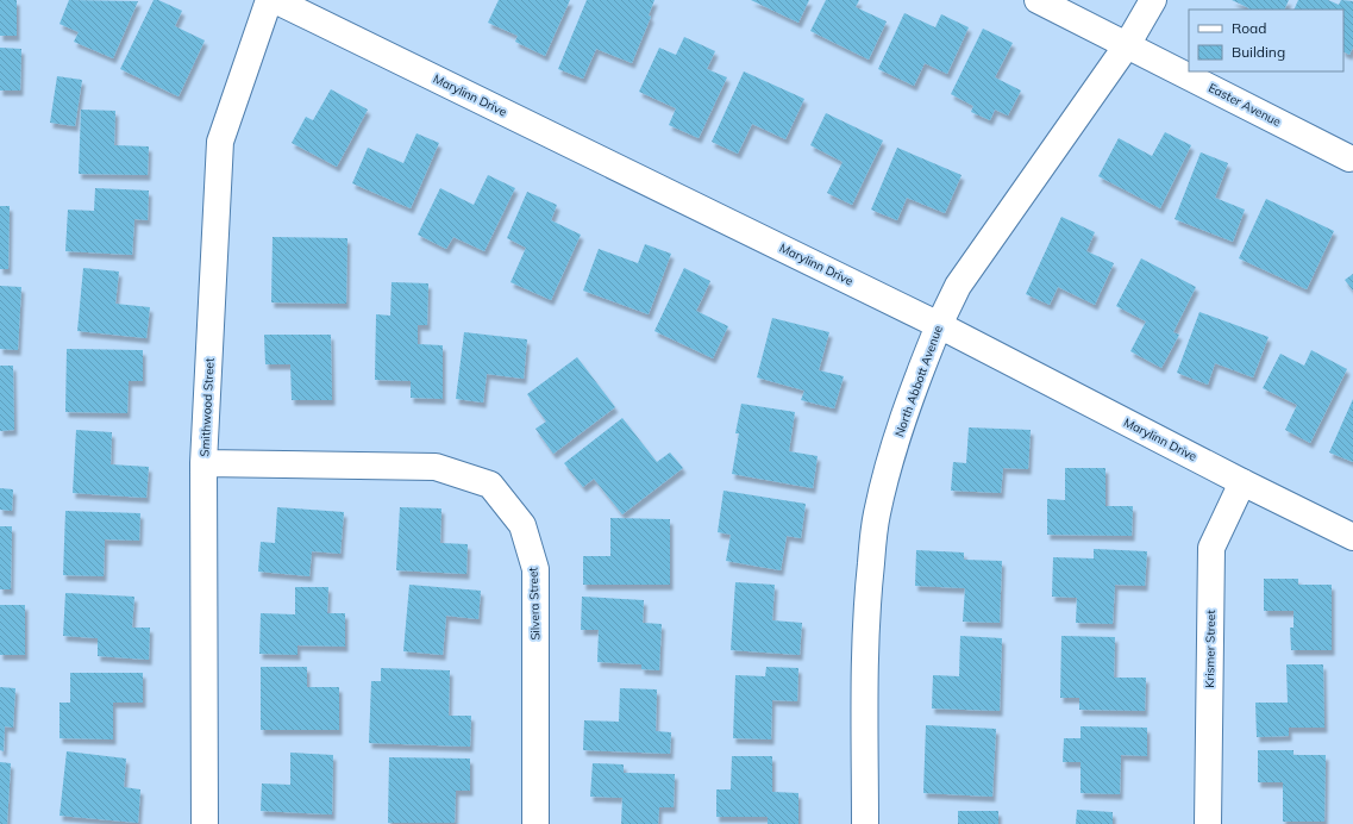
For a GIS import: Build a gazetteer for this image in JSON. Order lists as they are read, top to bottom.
{
  "streets": {
    "street": [
      "Marylinn Drive",
      "Easter Avenue",
      "North Abbott Avenue",
      "Smithwood Street",
      "Silvera Street",
      "Krismer Street"
    ]
  },
  "crossings": [
    ["Marylinn Drive", "North Abbott Avenue"],
    ["Marylinn Drive", "Krismer Street"],
    ["Easter Avenue", "North Abbott Avenue"],
    ["Smithwood Street", "Silvera Street"]
  ],
  "legend": ["Road", "Building"]
}
